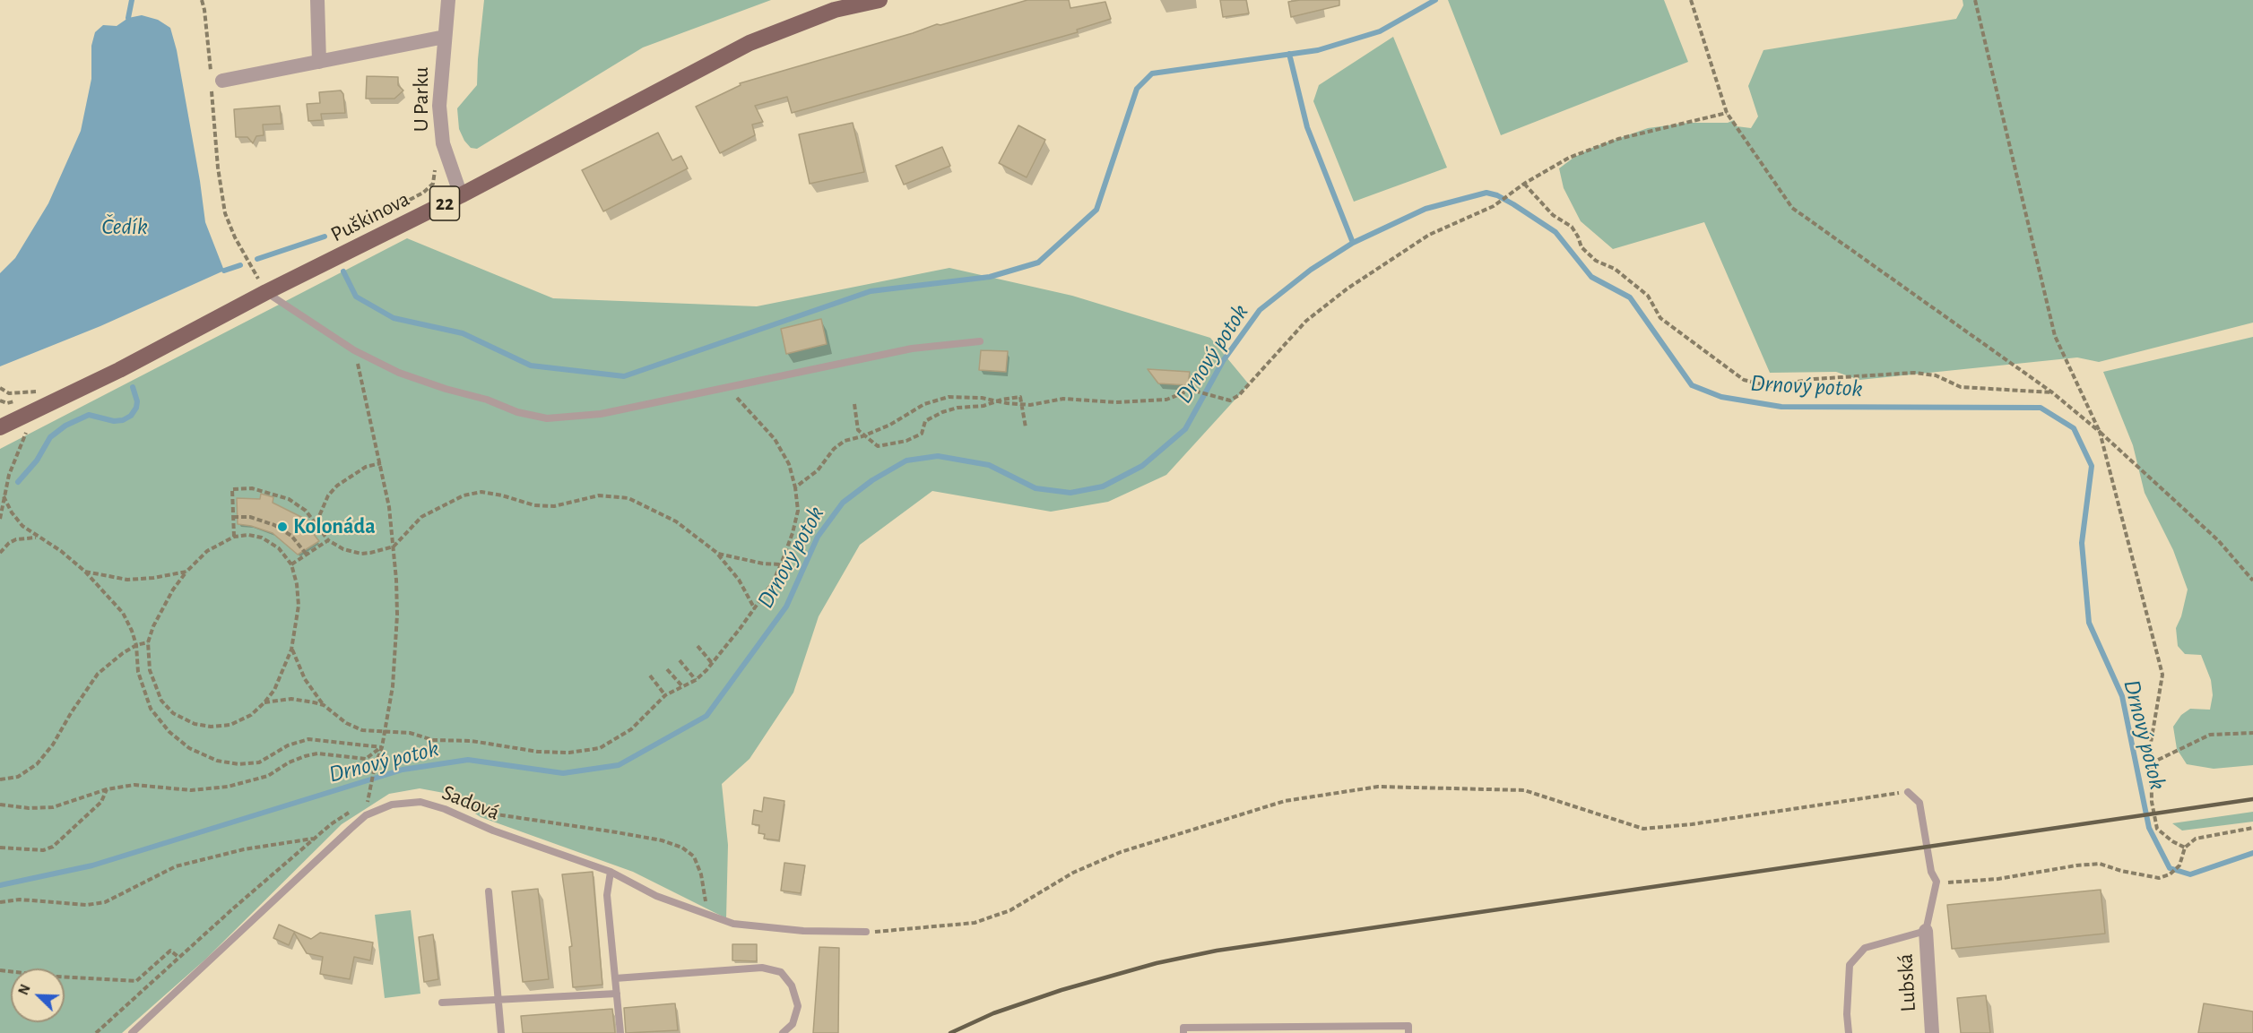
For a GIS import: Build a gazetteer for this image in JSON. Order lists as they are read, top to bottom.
{
  "streets": {
    "main road": ["22", "Puškinova"],
    "street": ["U Parku", "Lubská"],
    "lane": ["Sadová"]
  },
  "crossings": [
    ["U Parku", "Puškinova"]
  ],
  "water": ["Čedík", "Drnový potok"],
  "places": ["Kolonáda"],
  "north": "top left"
}
